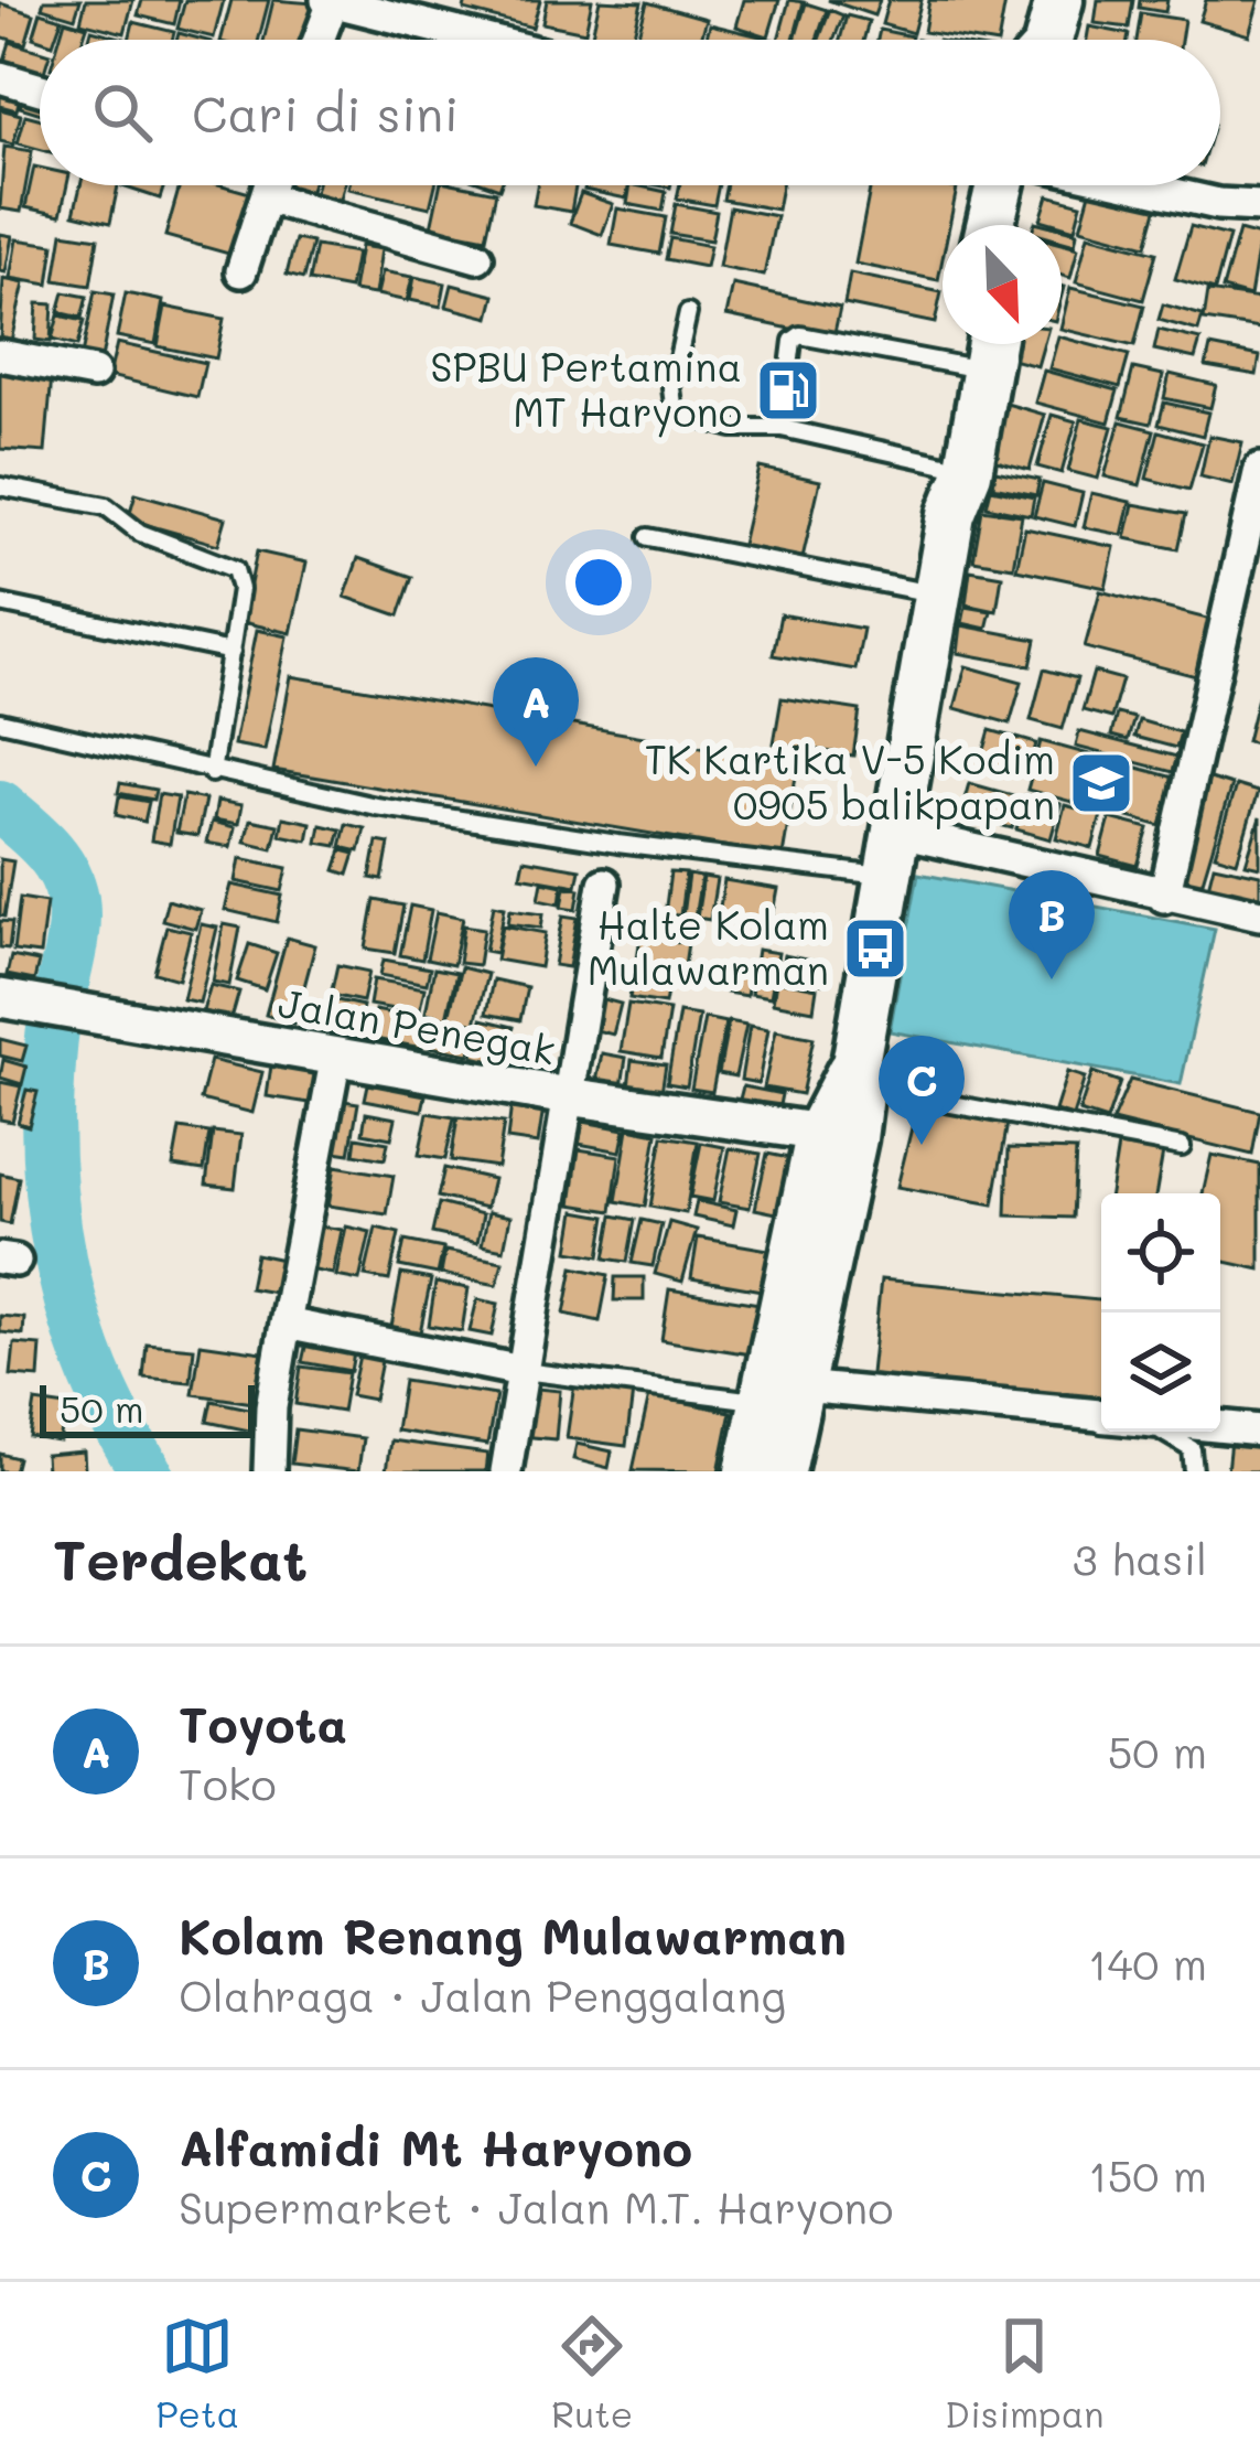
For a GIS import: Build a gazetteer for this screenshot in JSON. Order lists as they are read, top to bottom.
{
  "streets": {
    "street": ["Jalan Penegak"]
  },
  "places": {
    "fuel station": ["SPBU Pertamina MT Haryono"],
    "school or university": ["TK Kartika V-5 Kodim 0905 balikpapan"],
    "bus stop": ["Halte Kolam Mulawarman"]
  },
  "scale_bar": "50 m",
  "north": "bottom right",
  "page": {
    "search": "Cari di sini",
    "pins": ["A", "B", "C"],
    "scale": "50 m",
    "heading": ["Terdekat", "3 hasil"],
    "list": [
      {
        "mark": "A",
        "name": "Toyota",
        "note": "Toko",
        "value": "50 m"
      },
      {
        "mark": "B",
        "name": "Kolam Renang Mulawarman",
        "note": "Olahraga · Jalan Penggalang",
        "value": "140 m"
      },
      {
        "mark": "C",
        "name": "Alfamidi Mt Haryono",
        "note": "Supermarket · Jalan M.T. Haryono",
        "value": "150 m"
      }
    ],
    "nav": ["Peta", "Rute", "Disimpan"]
  }
}
